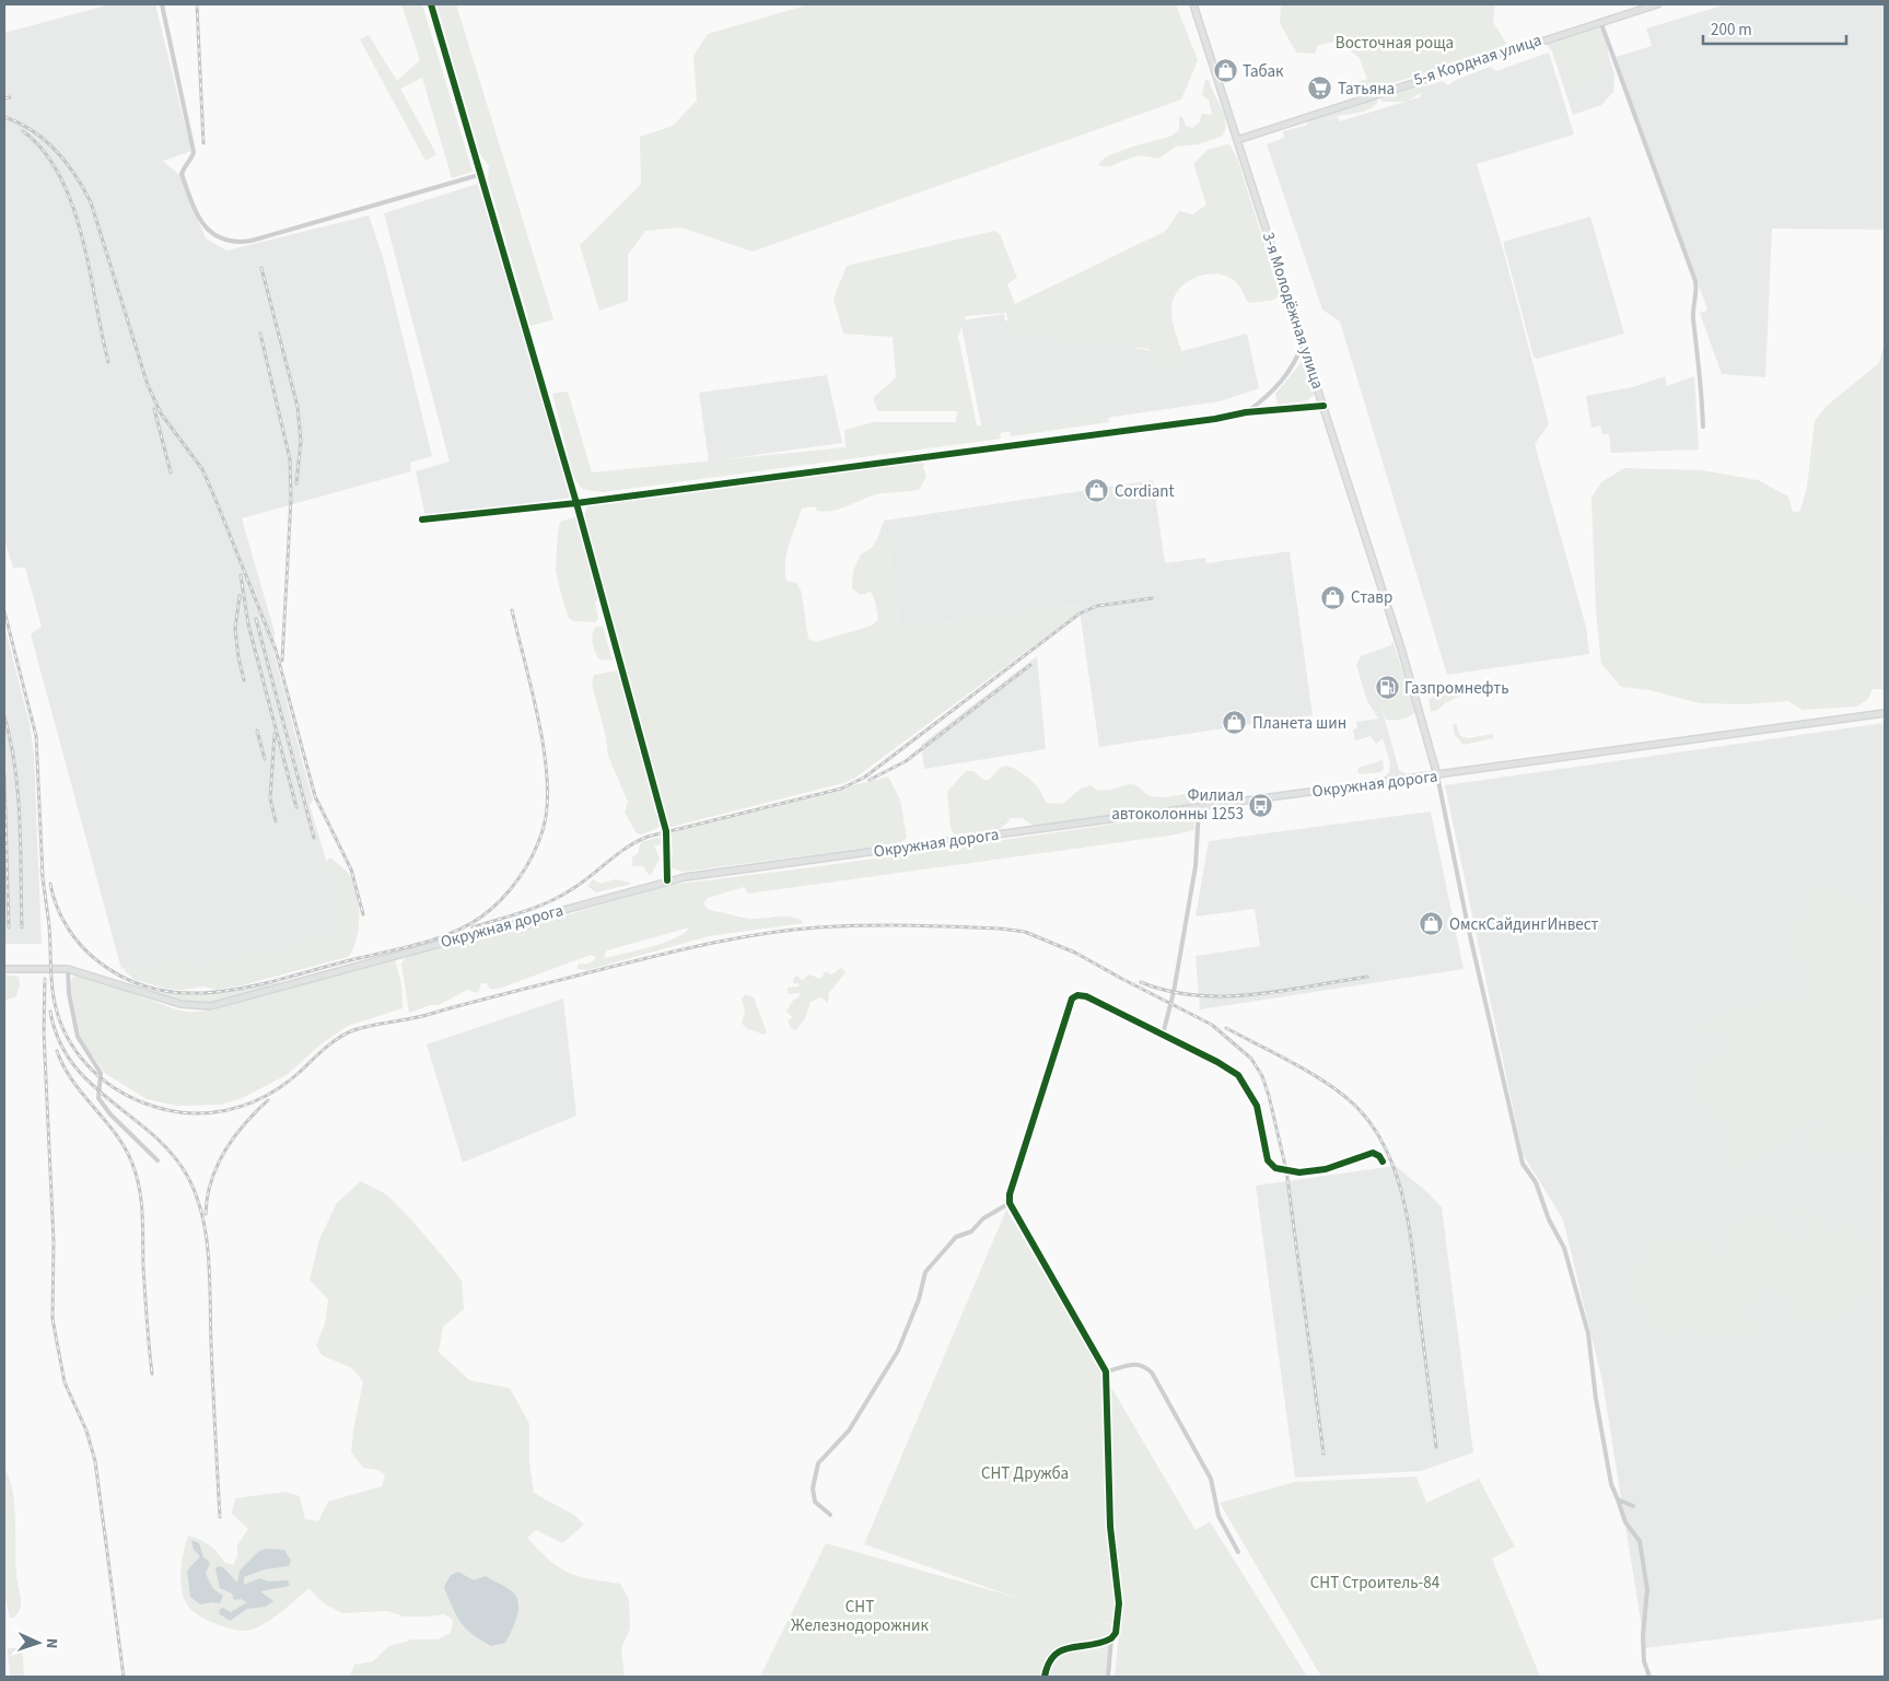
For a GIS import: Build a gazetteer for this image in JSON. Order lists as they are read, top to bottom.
{
  "streets": {
    "main road": ["5-я Кордная улица", "3-я Молодёжная улица", "Окружная дорога"]
  },
  "crossings": [
    ["5-я Кордная улица", "3-я Молодёжная улица"],
    ["3-я Молодёжная улица", "Окружная дорога"]
  ],
  "parks": [
    "Восточная роща",
    "СНТ Дружба",
    "СНТ Строитель-84",
    "СНТ Железнодорожник"
  ],
  "places": {
    "shop": [
      "Табак",
      "Cordiant",
      "Ставр",
      "Планета шин",
      "ОмскСайдингИнвест"
    ],
    "supermarket": ["Татьяна"],
    "fuel station": ["Газпромнефть"],
    "bus stop": ["Филиал автоколонны 1253"]
  },
  "scale_bar": "200 m",
  "north": "right"
}
